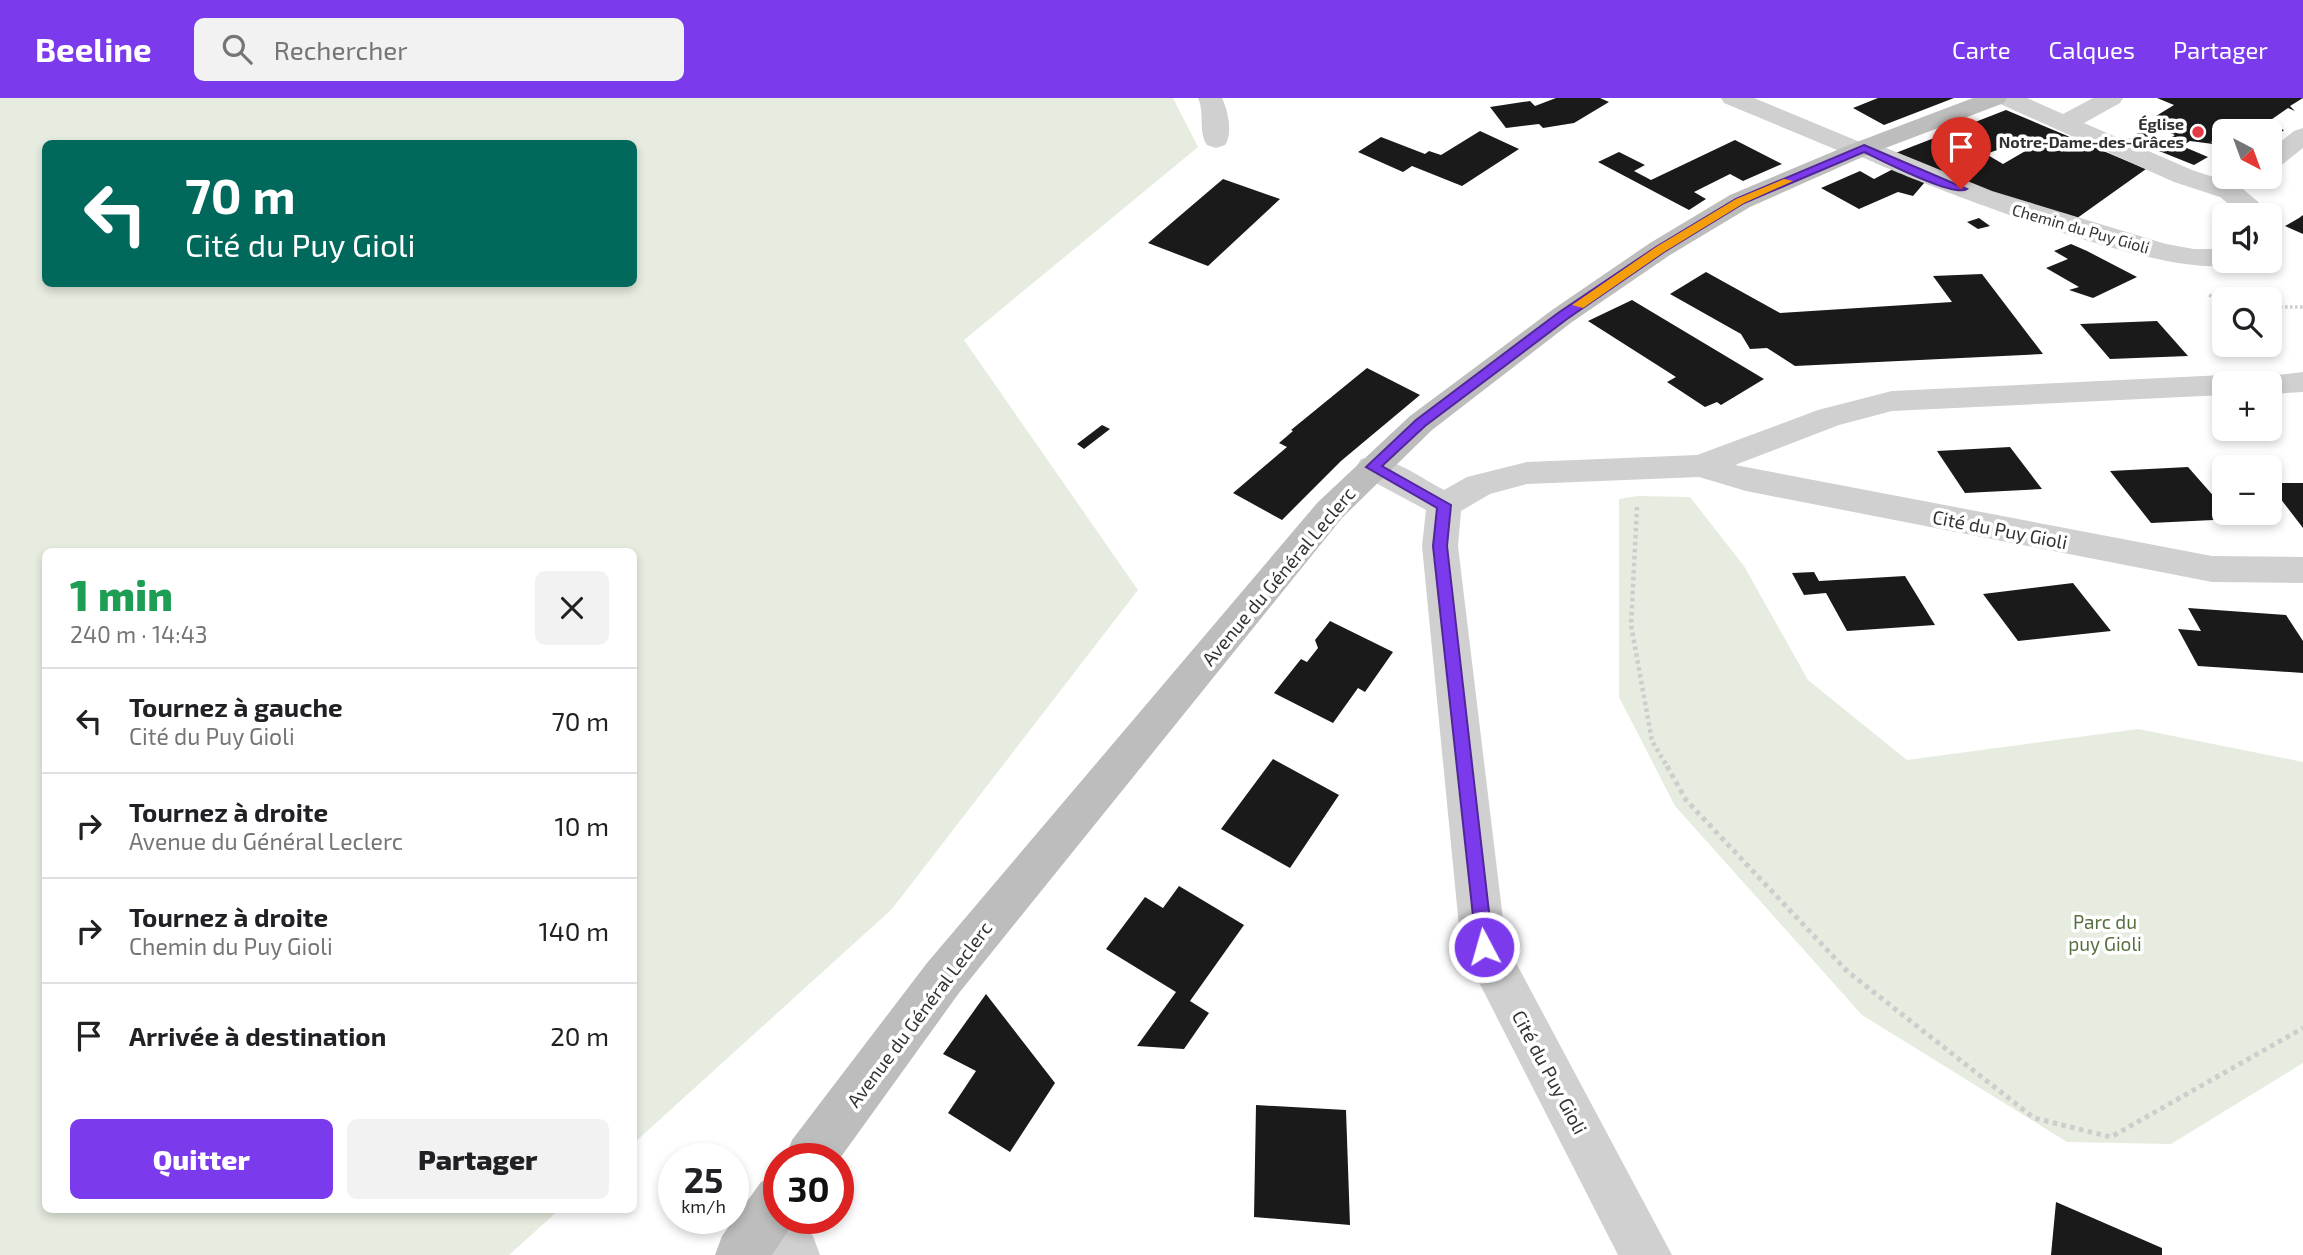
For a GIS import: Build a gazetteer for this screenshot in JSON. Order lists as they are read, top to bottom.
{
  "streets": {
    "street": ["Chemin du Puy Gioli", "Cité du Puy Gioli", "Avenue du Général Leclerc"]
  },
  "crossings": [
    ["Chemin du Puy Gioli", "Avenue du Général Leclerc"]
  ],
  "parks": ["Parc du puy Gioli"],
  "places": ["Église Notre-Dame-des-Grâces"],
  "north": "bottom right",
  "page": {
    "header": "Beeline",
    "search": "Rechercher",
    "nav": ["Carte", "Calques", "Partager"],
    "map_buttons": ["+", "−"],
    "turn": ["70 m", "Cité du Puy Gioli"],
    "heading": ["1 min", "240 m · 14:43"],
    "list": [
      {
        "name": "Tournez à gauche",
        "note": "Cité du Puy Gioli",
        "value": "70 m"
      },
      {
        "name": "Tournez à droite",
        "note": "Avenue du Général Leclerc",
        "value": "10 m"
      },
      {
        "name": "Tournez à droite",
        "note": "Chemin du Puy Gioli",
        "value": "140 m"
      },
      {
        "name": "Arrivée à destination",
        "value": "20 m"
      }
    ],
    "buttons": ["Quitter", "Partager"],
    "speed": "25 km/h",
    "limit": "30"
  }
}
